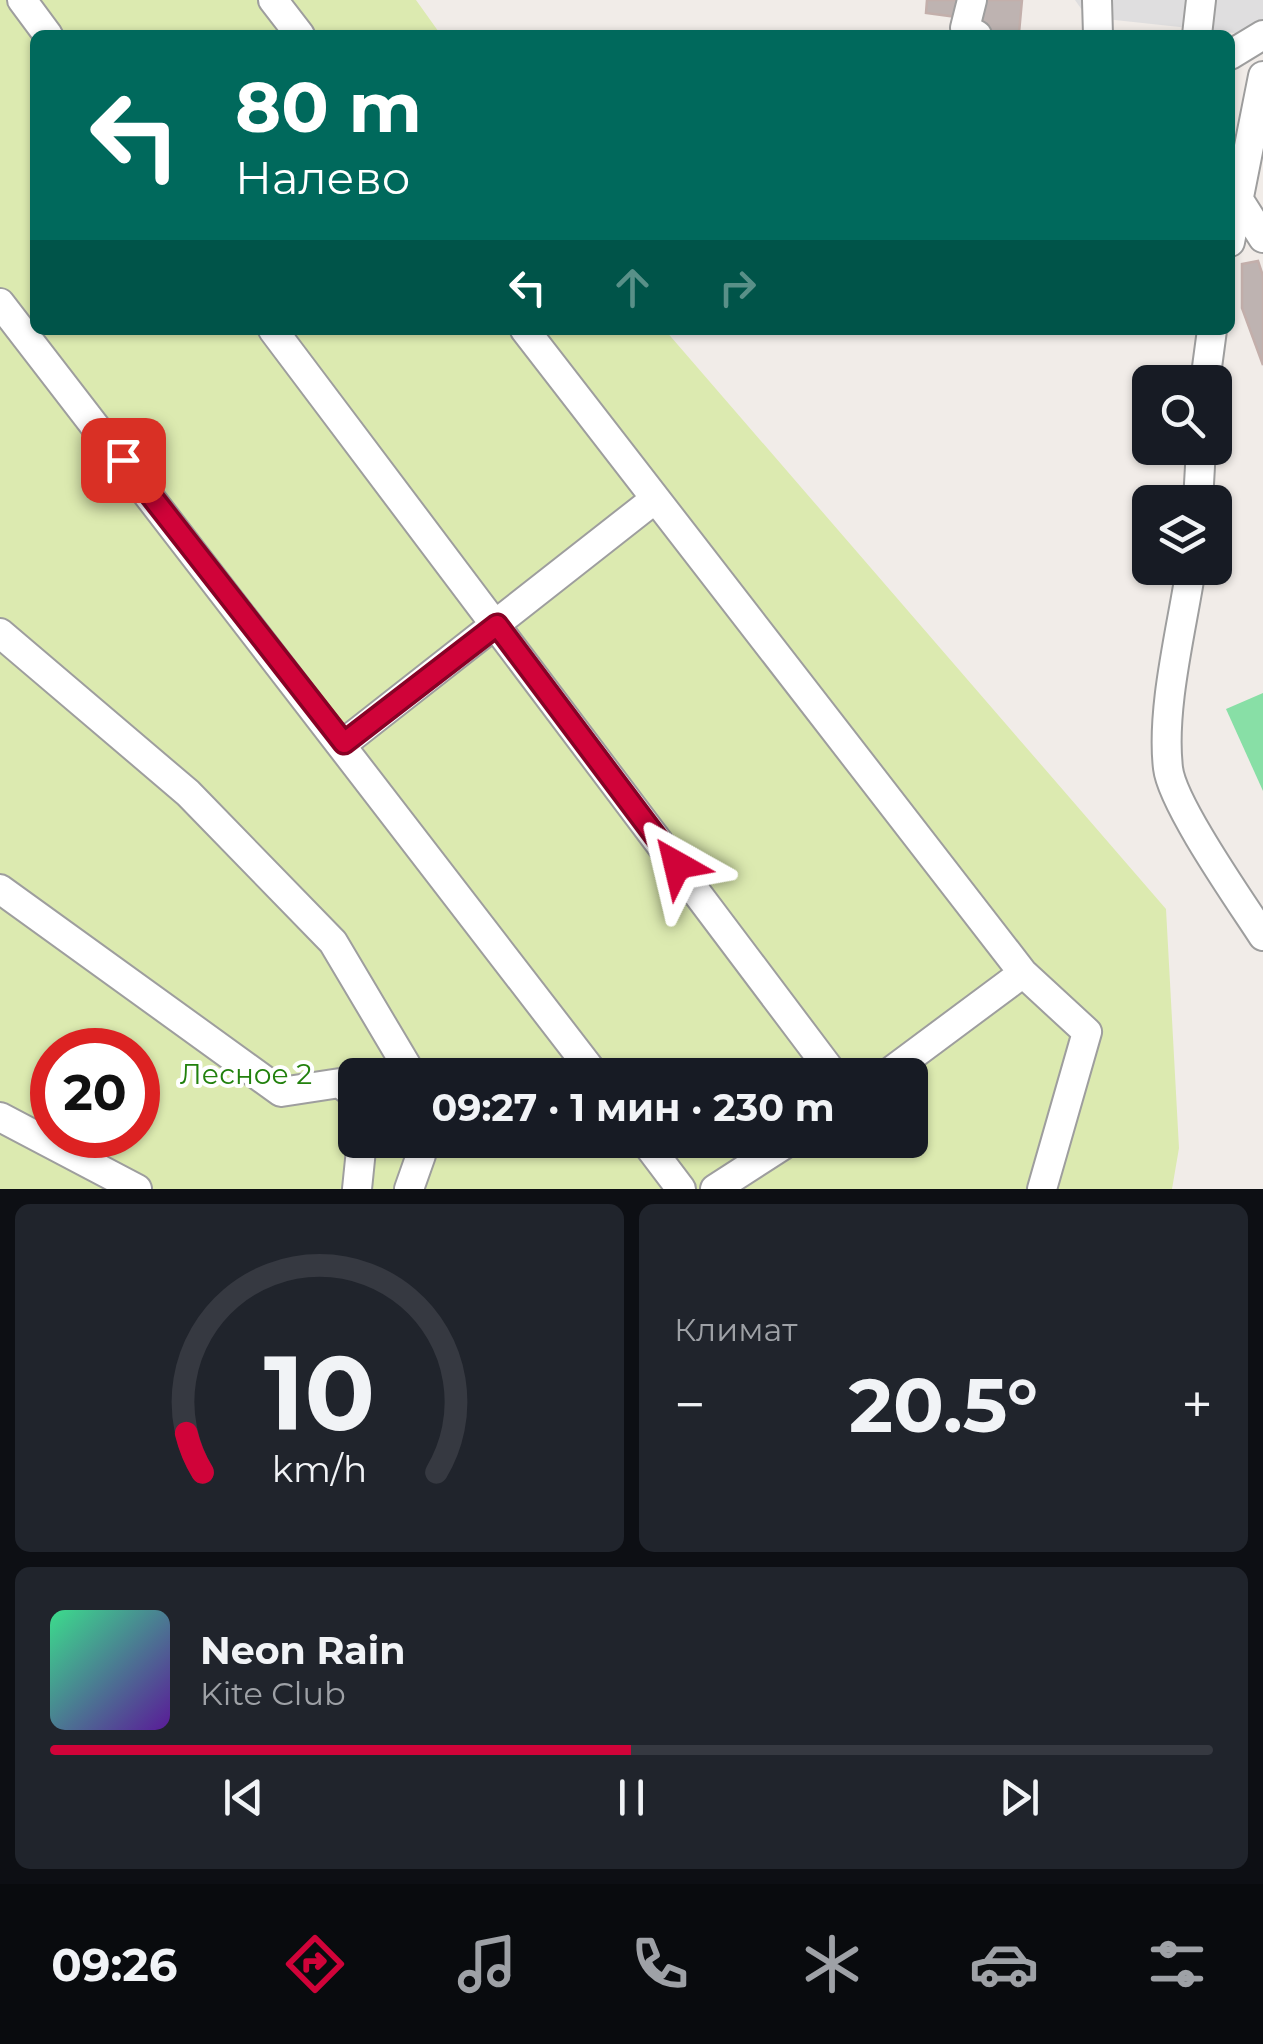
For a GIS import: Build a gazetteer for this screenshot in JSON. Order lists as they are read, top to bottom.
{
  "parks": ["Лесное 2"],
  "page": {
    "turn": ["80 m", "Налево"],
    "limit": "20",
    "trip": "09:27 · 1 мин · 230 m",
    "tile": "Климат",
    "heat": ["−", "20.5°", "+"],
    "song": ["Neon Rain", "Kite Club"],
    "tabs": "09:26",
    "gauge": ["10", "km/h"]
  }
}
